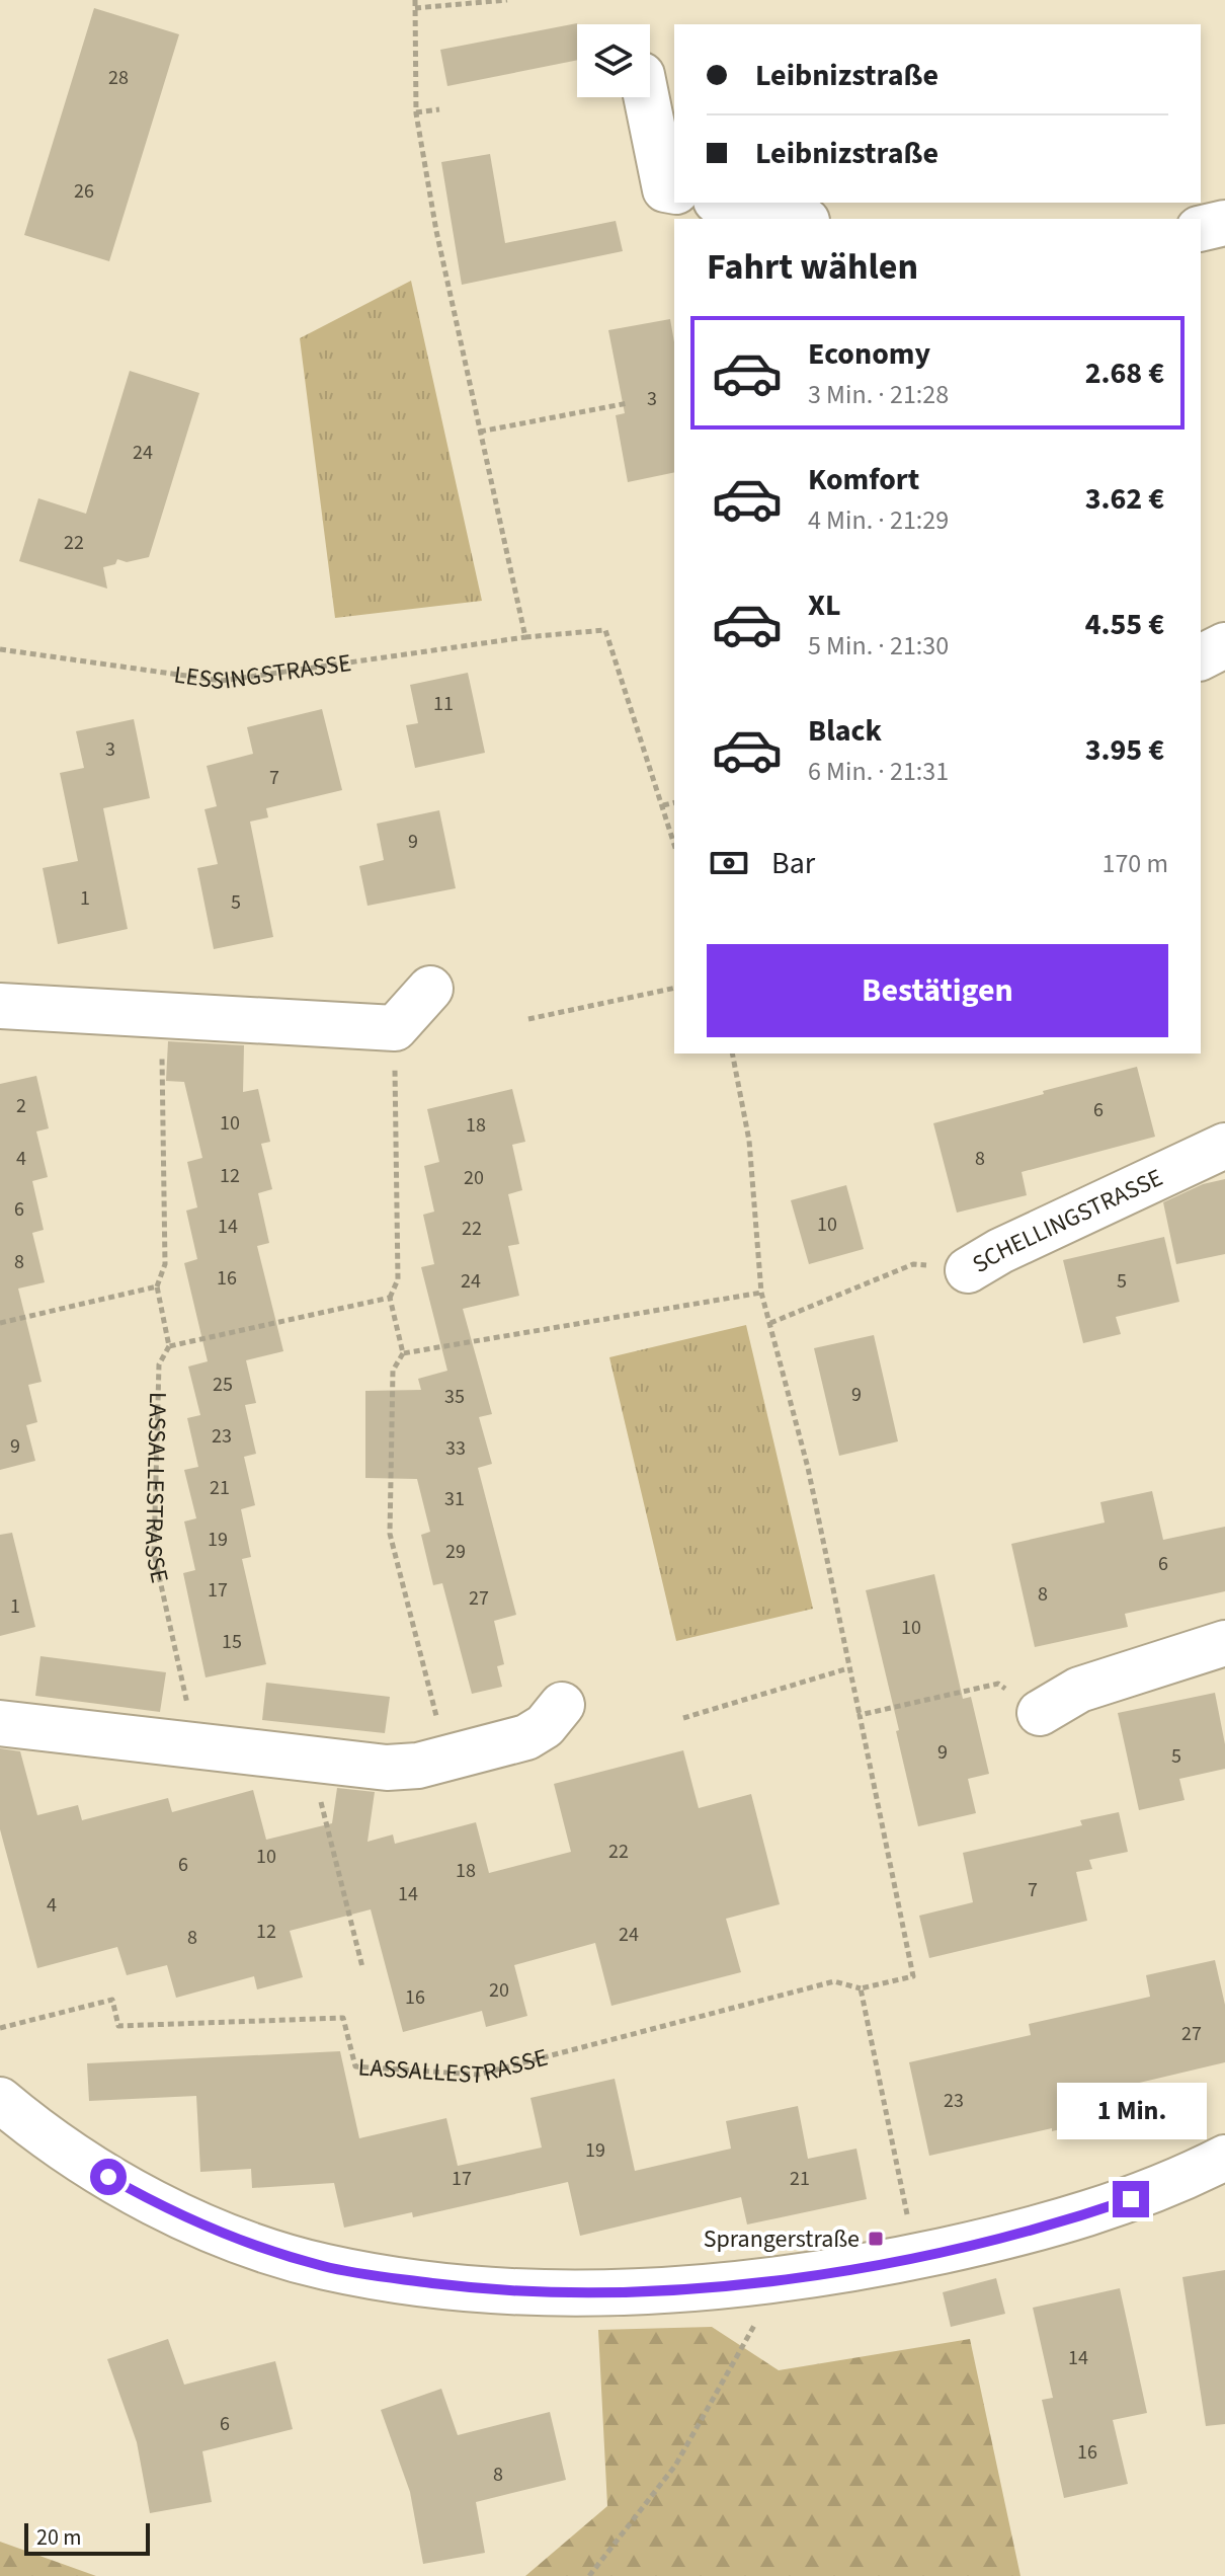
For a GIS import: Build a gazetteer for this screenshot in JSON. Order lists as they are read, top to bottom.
{
  "streets": {
    "street": ["SCHELLINGSTRASSE"],
    "path": ["LESSINGSTRASSE", "LASSALLESTRASSE"]
  },
  "places": {
    "transit": ["Sprangerstraße"]
  },
  "house_numbers": [
    "28",
    "26",
    "3",
    "24",
    "22",
    "11",
    "3",
    "7",
    "9",
    "1",
    "5",
    "2",
    "6",
    "10",
    "18",
    "4",
    "8",
    "12",
    "20",
    "6",
    "10",
    "14",
    "22",
    "8",
    "16",
    "24",
    "5",
    "25",
    "9",
    "35",
    "23",
    "9",
    "33",
    "21",
    "31",
    "19",
    "29",
    "6",
    "17",
    "8",
    "27",
    "1",
    "10",
    "15",
    "9",
    "5",
    "22",
    "10",
    "6",
    "18",
    "7",
    "14",
    "4",
    "12",
    "24",
    "8",
    "20",
    "16",
    "27",
    "23",
    "19",
    "17",
    "21",
    "14",
    "6",
    "16",
    "8"
  ],
  "scale_bar": "20 m",
  "page": {
    "banner": ["Leibnizstraße", "Leibnizstraße"],
    "heading": "Fahrt wählen",
    "list": [
      {
        "name": "Economy",
        "note": "3 Min. · 21:28",
        "value": "2.68 €"
      },
      {
        "name": "Komfort",
        "note": "4 Min. · 21:29",
        "value": "3.62 €"
      },
      {
        "name": "XL",
        "note": "5 Min. · 21:30",
        "value": "4.55 €"
      },
      {
        "name": "Black",
        "note": "6 Min. · 21:31",
        "value": "3.95 €"
      }
    ],
    "pay": ["Bar", "170 m"],
    "buttons": "Bestätigen",
    "bubble": "1 Min.",
    "scale": "20 m"
  }
}
